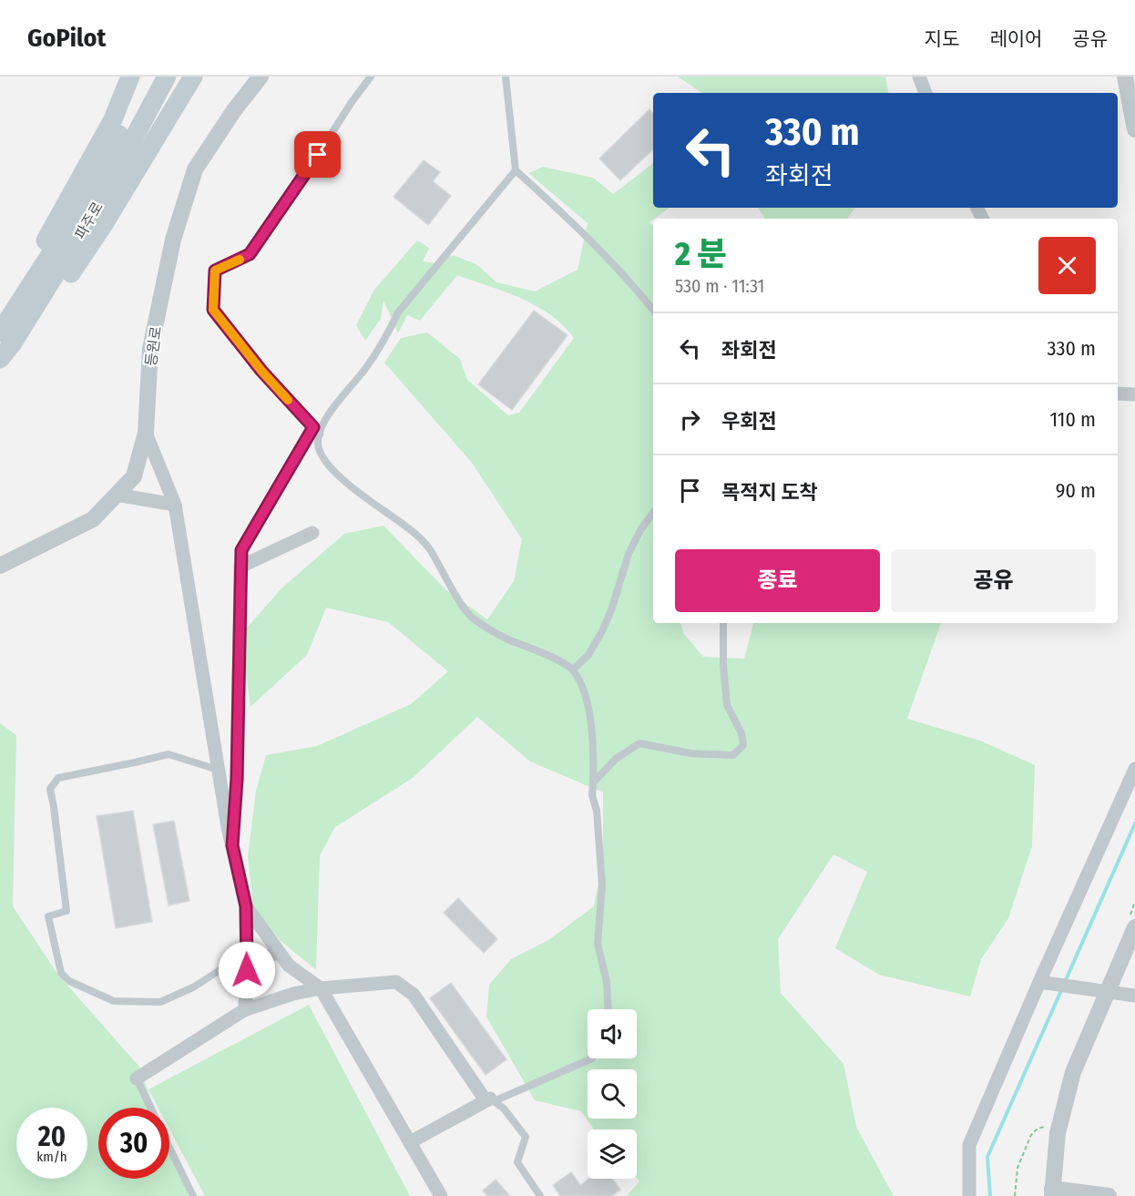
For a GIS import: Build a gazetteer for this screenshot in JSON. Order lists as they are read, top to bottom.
{
  "streets": {
    "main road": ["파주로"],
    "street": ["등원로"]
  },
  "page": {
    "header": "GoPilot",
    "nav": ["지도", "레이어", "공유"],
    "turn": ["330 m", "좌회전"],
    "heading": ["2 분", "530 m · 11:31"],
    "list": [
      {
        "name": "좌회전",
        "value": "330 m"
      },
      {
        "name": "우회전",
        "value": "110 m"
      },
      {
        "name": "목적지 도착",
        "value": "90 m"
      }
    ],
    "buttons": ["종료", "공유"],
    "speed": "20 km/h",
    "limit": "30"
  }
}
